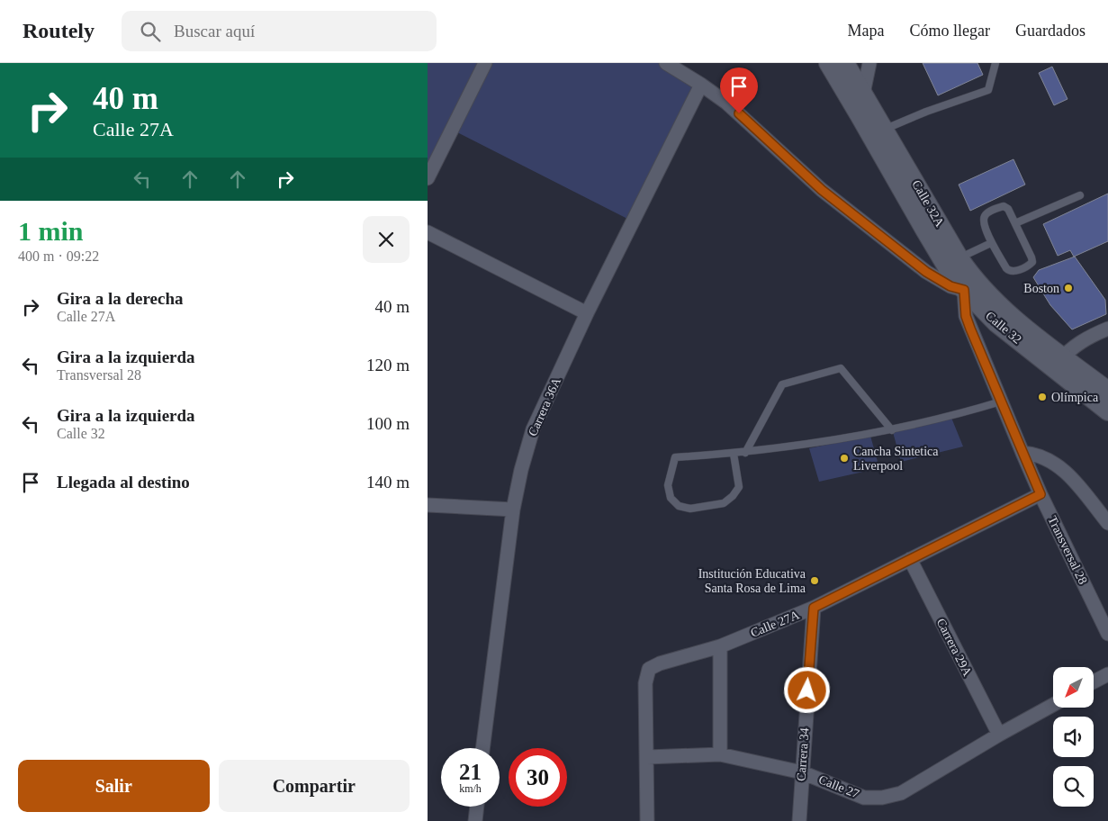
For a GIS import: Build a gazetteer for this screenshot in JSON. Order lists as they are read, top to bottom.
{
  "streets": {
    "main road": ["Calle 32A", "Calle 32"],
    "street": [
      "Carrera 36A",
      "Transversal 28",
      "Calle 27A",
      "Carrera 29A",
      "Carrera 34",
      "Calle 27"
    ]
  },
  "crossings": [
    ["Calle 32A", "Calle 32"],
    ["Calle 32A", "Transversal 28"],
    ["Calle 32", "Carrera 36A"],
    ["Calle 32", "Transversal 28"],
    ["Transversal 28", "Calle 27A"],
    ["Calle 27A", "Carrera 29A"],
    ["Calle 27A", "Carrera 34"],
    ["Calle 27A", "Calle 27"],
    ["Carrera 29A", "Calle 27"],
    ["Carrera 34", "Calle 27"]
  ],
  "places": [
    "Boston",
    "Olímpica",
    "Cancha Sintetica Liverpool",
    "Institución Educativa Santa Rosa de Lima"
  ],
  "north": "bottom left",
  "page": {
    "header": "Routely",
    "search": "Buscar aquí",
    "nav": ["Mapa", "Cómo llegar", "Guardados"],
    "turn": ["40 m", "Calle 27A"],
    "heading": ["1 min", "400 m · 09:22"],
    "list": [
      {
        "name": "Gira a la derecha",
        "note": "Calle 27A",
        "value": "40 m"
      },
      {
        "name": "Gira a la izquierda",
        "note": "Transversal 28",
        "value": "120 m"
      },
      {
        "name": "Gira a la izquierda",
        "note": "Calle 32",
        "value": "100 m"
      },
      {
        "name": "Llegada al destino",
        "value": "140 m"
      }
    ],
    "speed": "21 km/h",
    "limit": "30",
    "buttons": ["Salir", "Compartir"]
  }
}
